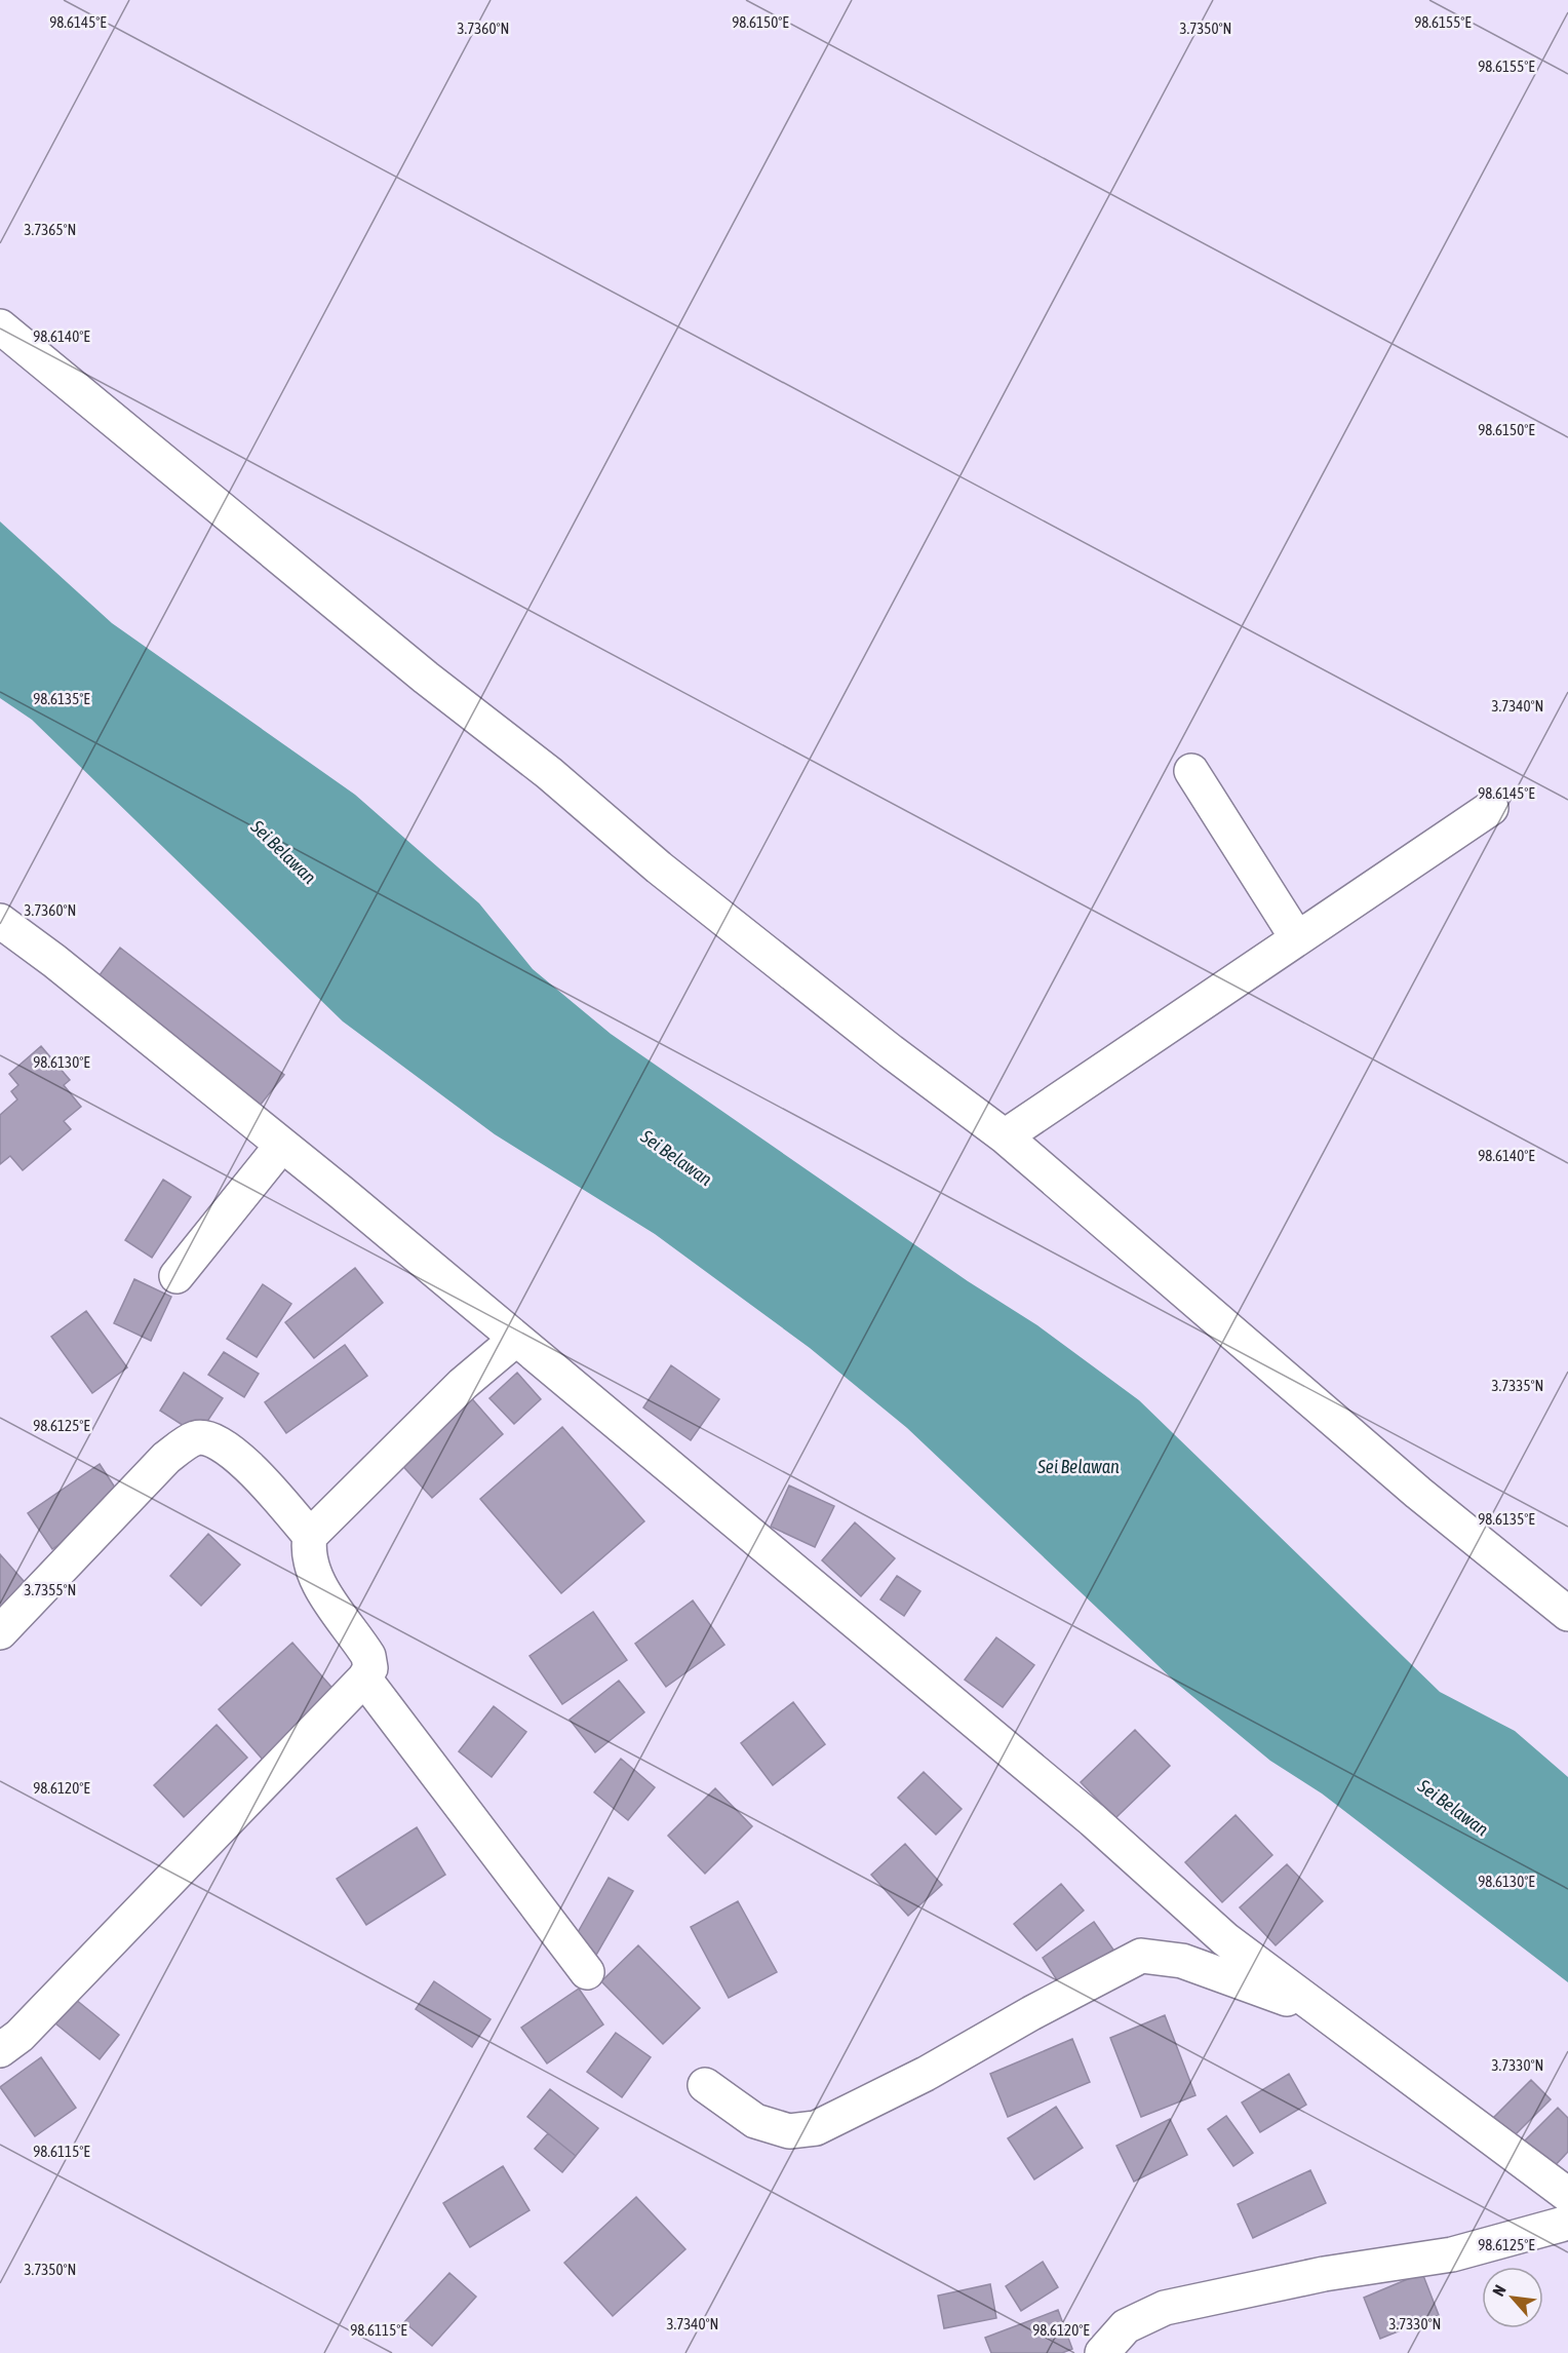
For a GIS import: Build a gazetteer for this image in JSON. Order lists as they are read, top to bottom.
{
  "water": ["Sei Belawan"],
  "north": "top left",
  "coordinates": [
    "98.6145°E",
    "98.6150°E",
    "98.6155°E",
    "3.7360°N",
    "3.7350°N",
    "3.7365°N",
    "98.6140°E",
    "98.6135°E",
    "3.7340°N",
    "98.6130°E",
    "3.7335°N",
    "98.6125°E",
    "3.7355°N",
    "98.6120°E",
    "3.7330°N",
    "98.6115°E"
  ]
}
